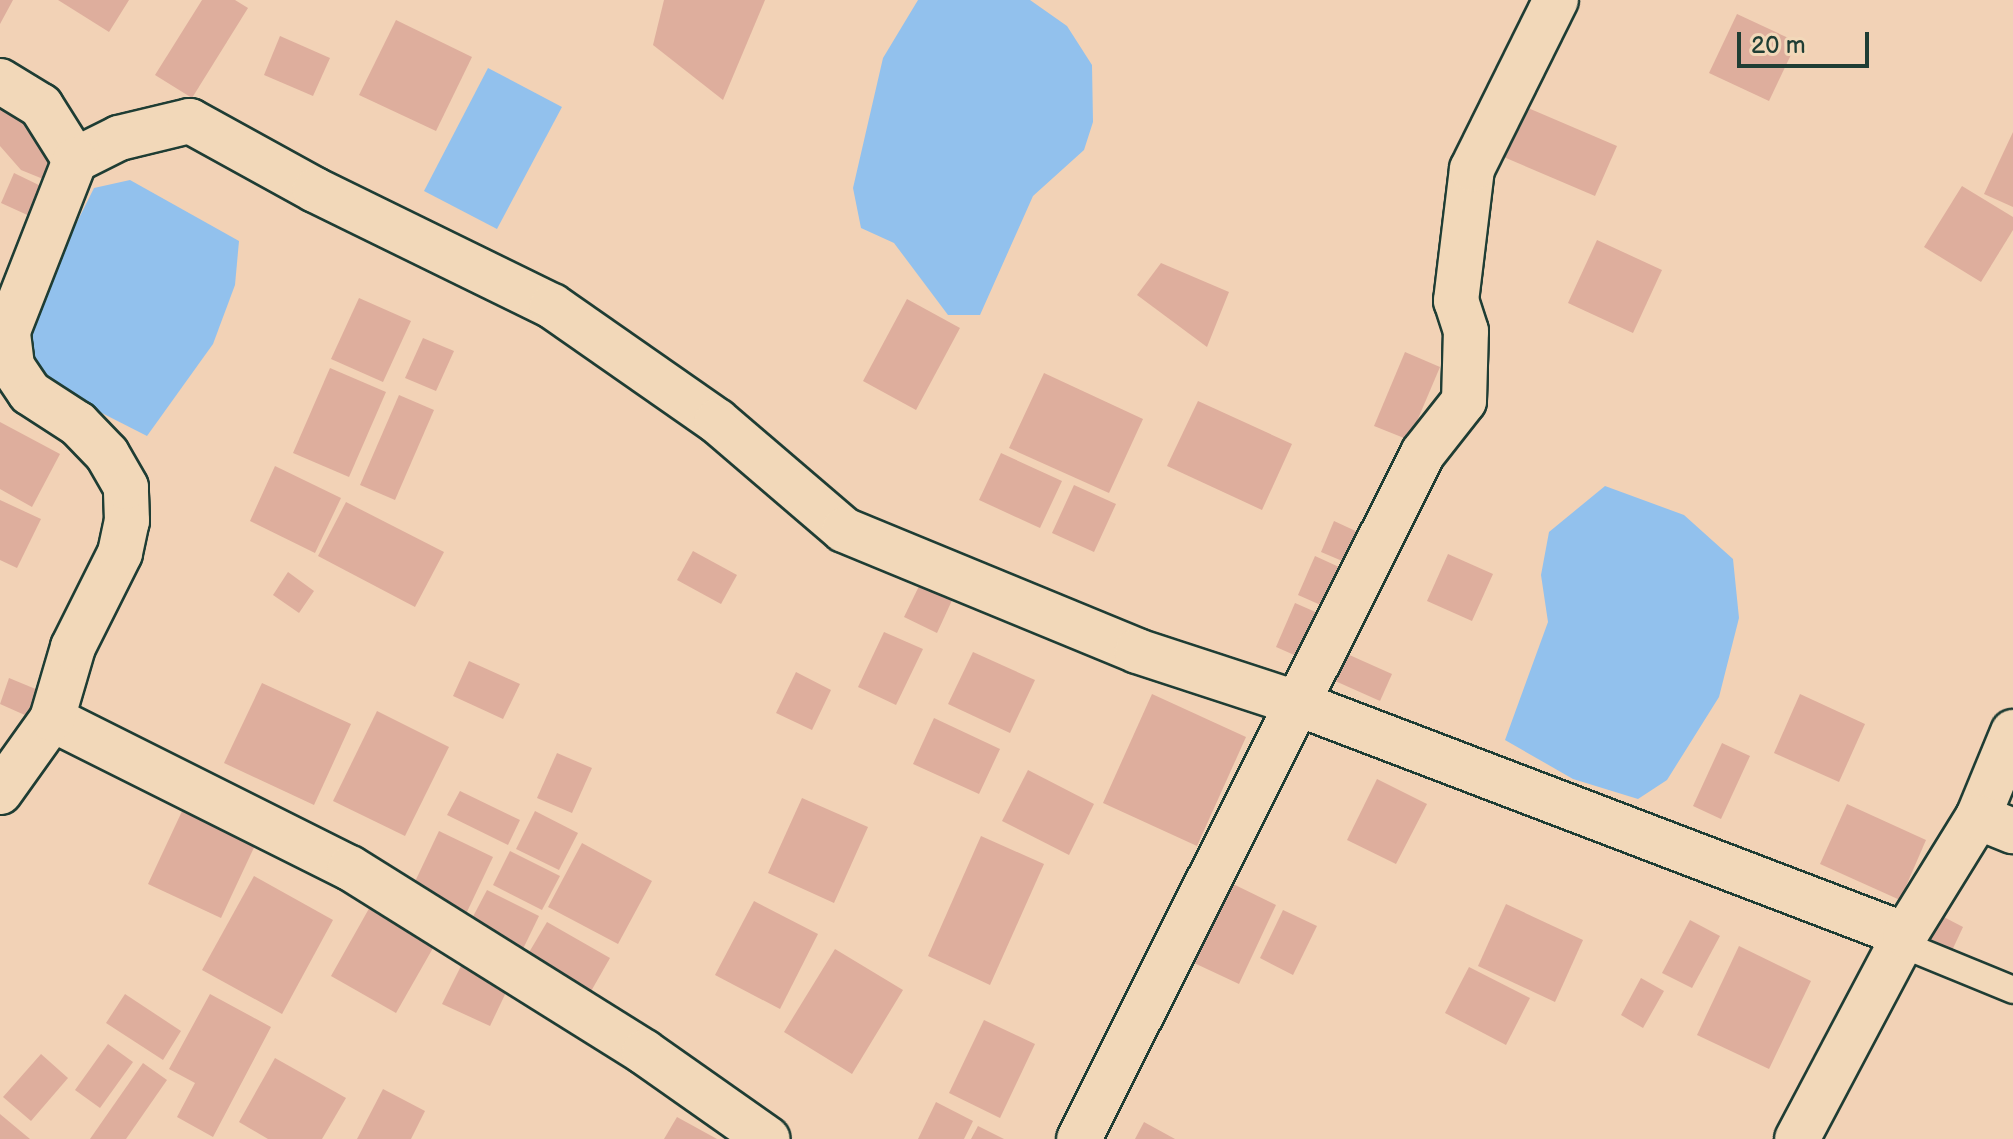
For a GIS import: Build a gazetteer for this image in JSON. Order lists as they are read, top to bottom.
{
  "scale_bar": "20 m"
}
